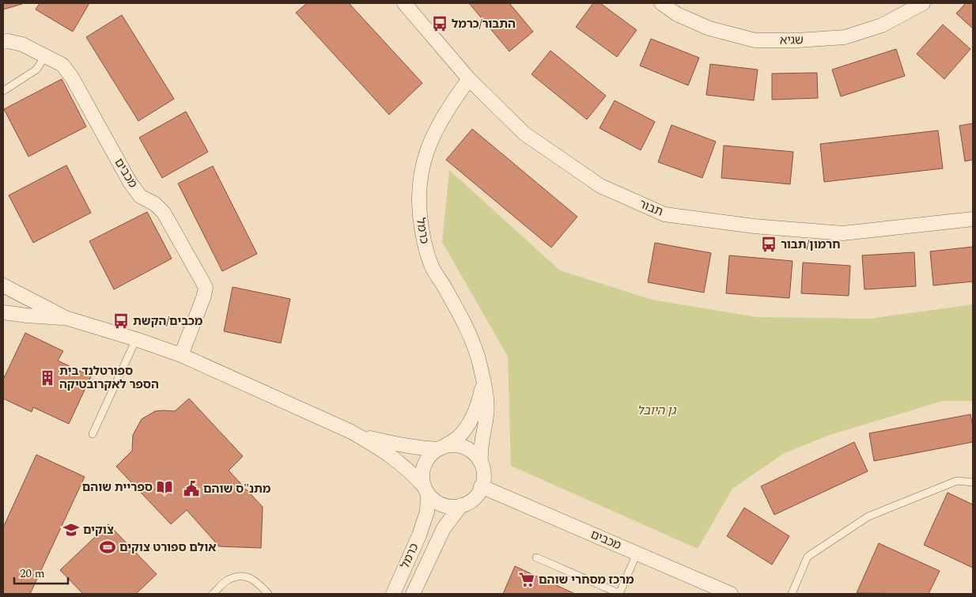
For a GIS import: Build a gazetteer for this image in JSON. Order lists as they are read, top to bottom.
{
  "streets": {
    "street": [
      "שגיא",
      "מכבים",
      "תבור",
      "כרמל"
    ]
  },
  "crossings": [
    ["מכבים", "כרמל"],
    ["תבור", "כרמל"]
  ],
  "parks": ["גן היובל"],
  "places": {
    "bus stop": ["התבור/כרמל", "חרמון/תבור", "מכבים/הקשת"],
    "building": ["ספורטלנד בית הספר לאקרובטיקה"],
    "library": ["ספריית שוהם"],
    "public building": ["מתנ\"ס שוהם"],
    "school or university": ["צוקים"],
    "sports": ["אולם ספורט צוקים"],
    "supermarket": ["מרכז מסחרי שוהם"]
  },
  "scale_bar": "20 m"
}
